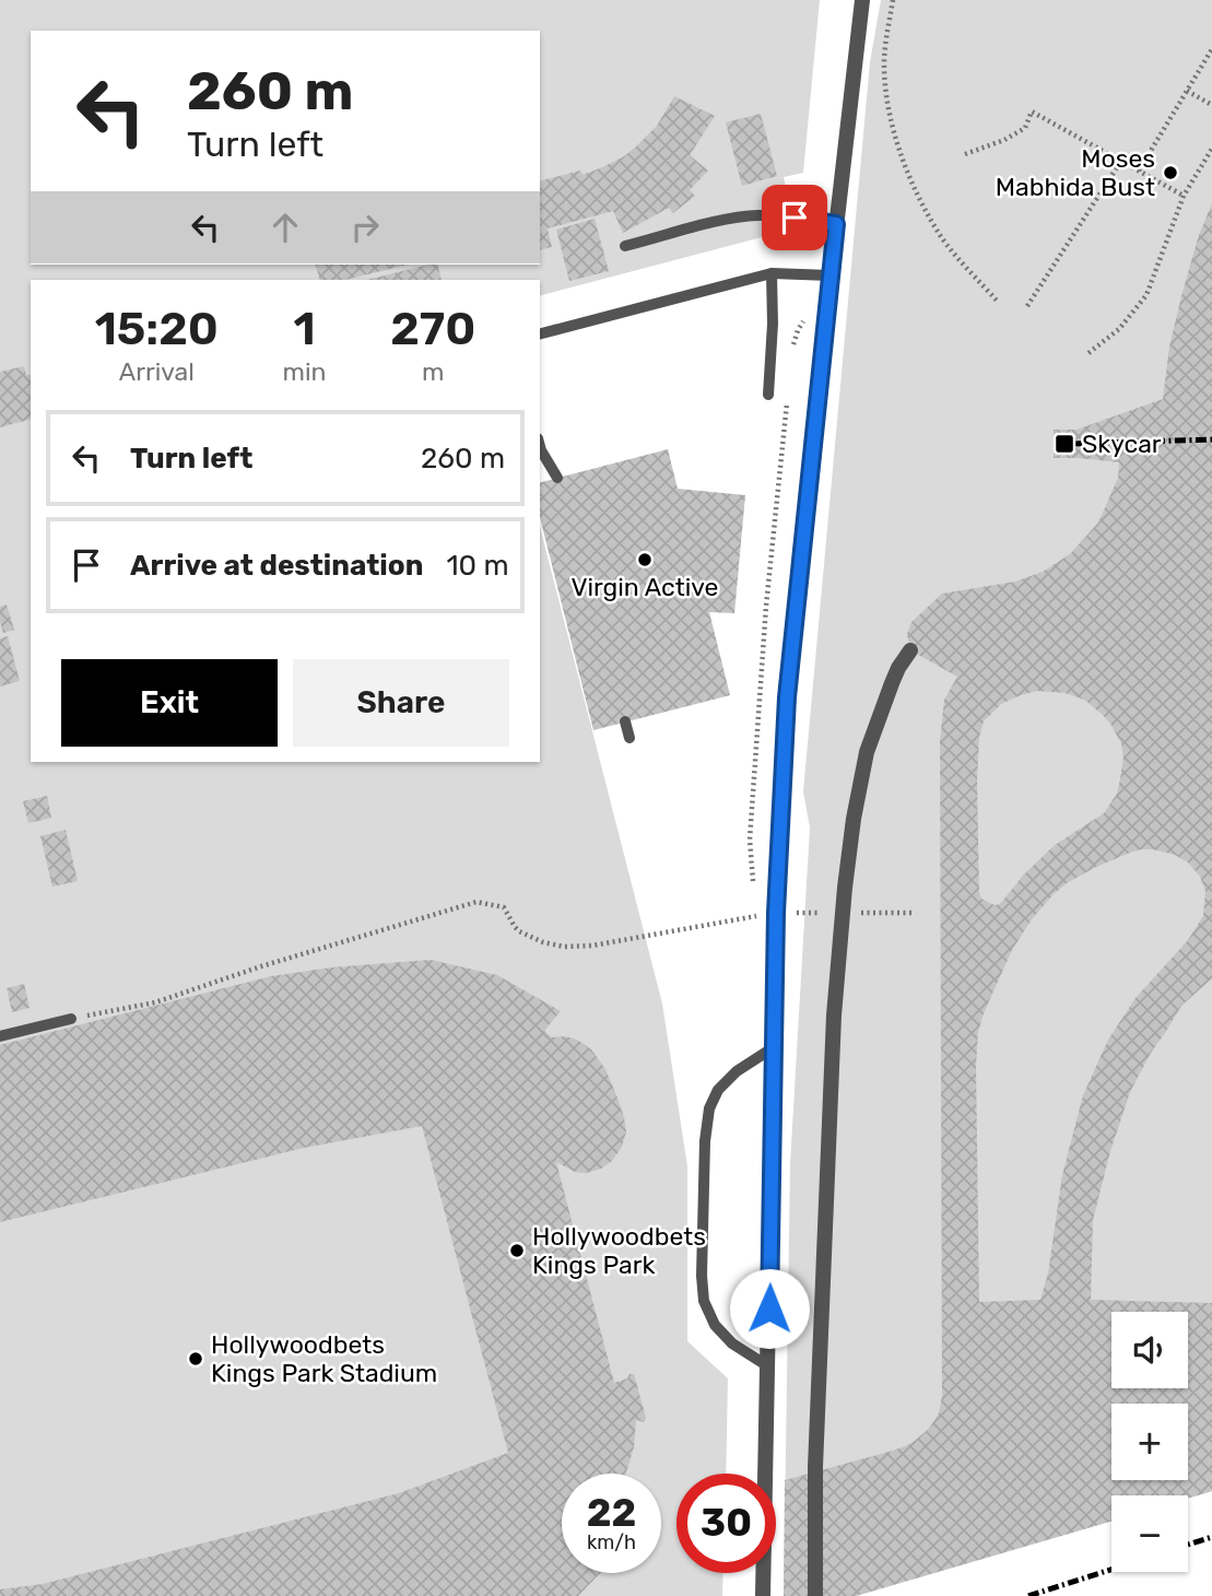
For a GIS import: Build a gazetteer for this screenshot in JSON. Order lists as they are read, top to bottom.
{
  "places": {
    "other": [
      "Moses Mabhida Bust",
      "Virgin Active",
      "Hollywoodbets Kings Park",
      "Hollywoodbets Kings Park Stadium"
    ],
    "transit": ["Skycar"]
  },
  "page": {
    "turn": ["260 m", "Turn left"],
    "eta": [
      "15:20",
      "Arrival",
      "1",
      "min",
      "270",
      "m"
    ],
    "list": [
      {
        "name": "Turn left",
        "value": "260 m"
      },
      {
        "name": "Arrive at destination",
        "value": "10 m"
      }
    ],
    "buttons": ["Exit", "Share"],
    "map_buttons": ["+", "−"],
    "speed": "22 km/h",
    "limit": "30"
  }
}
